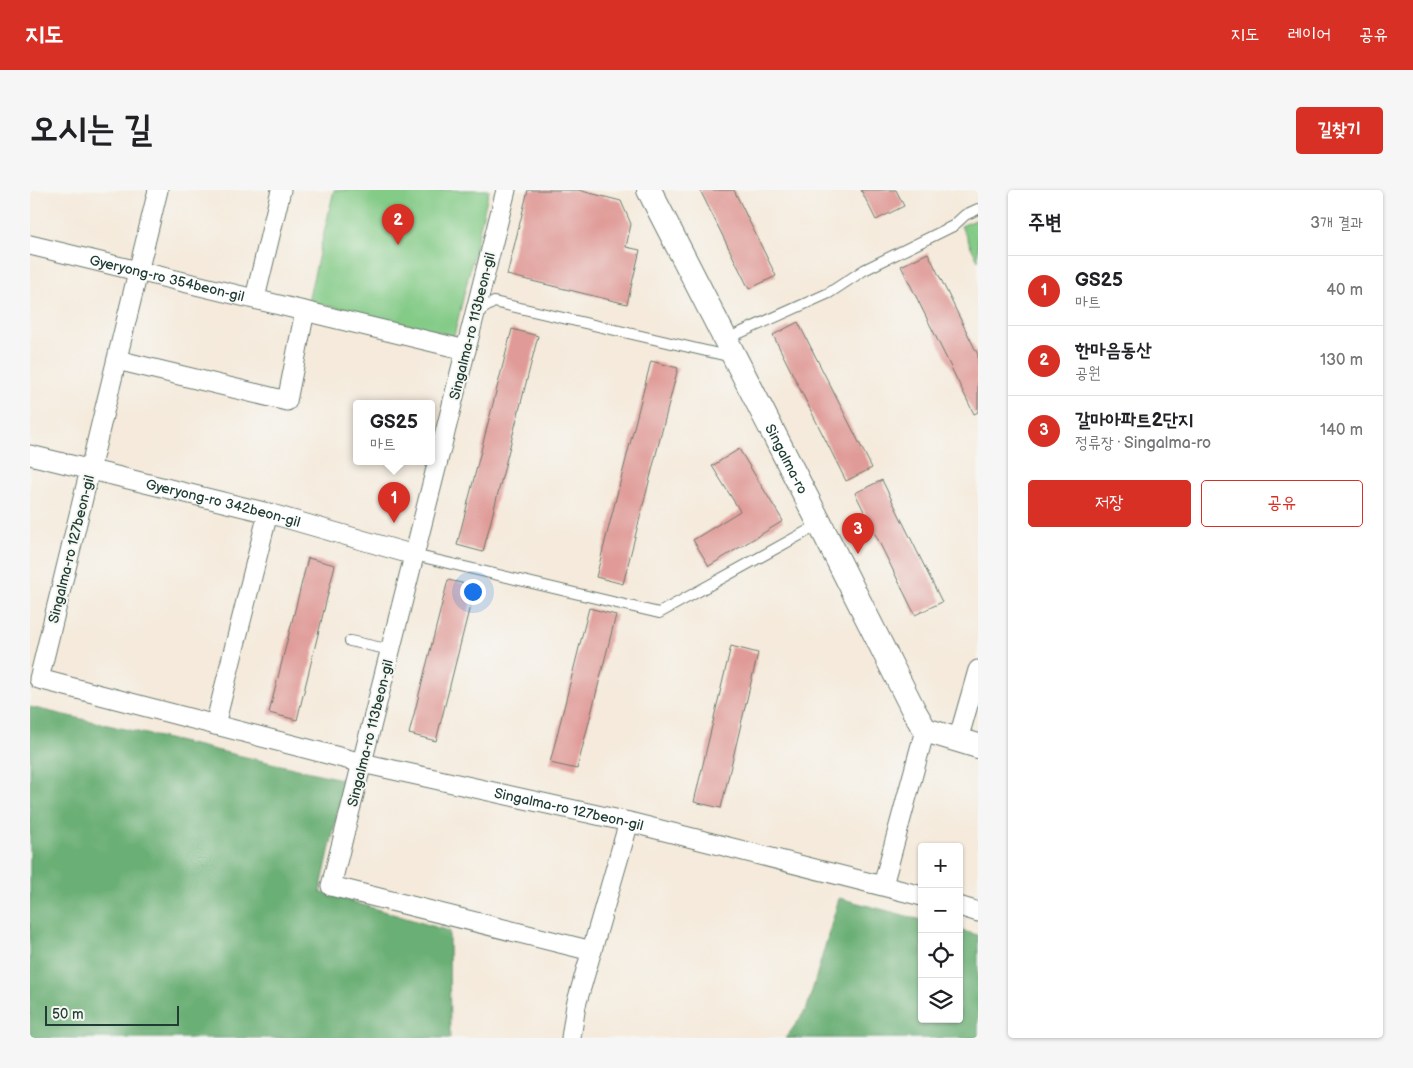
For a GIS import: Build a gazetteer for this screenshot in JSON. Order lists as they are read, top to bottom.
{
  "streets": {
    "street": [
      "Gyeryong-ro 354beon-gil",
      "Singalma-ro 113beon-gil",
      "Singalma-ro",
      "Gyeryong-ro 342beon-gil",
      "Singalma-ro 127beon-gil"
    ]
  },
  "crossings": [
    ["Gyeryong-ro 354beon-gil", "Singalma-ro 113beon-gil"],
    ["Gyeryong-ro 354beon-gil", "Singalma-ro 127beon-gil"],
    ["Singalma-ro 113beon-gil", "Gyeryong-ro 342beon-gil"],
    ["Singalma-ro 113beon-gil", "Singalma-ro 127beon-gil"],
    ["Gyeryong-ro 342beon-gil", "Singalma-ro 127beon-gil"]
  ],
  "scale_bar": "50 m",
  "page": {
    "header": "지도",
    "nav": ["지도", "레이어", "공유"],
    "buttons": [
      "길찾기",
      ["저장", "공유"]
    ],
    "title": "오시는 길",
    "heading": ["주변", "3개 결과"],
    "pins": ["2", "1", "3"],
    "list": [
      {
        "mark": "1",
        "name": "GS25",
        "note": "마트",
        "value": "40 m"
      },
      {
        "mark": "2",
        "name": "한마음동산",
        "note": "공원",
        "value": "130 m"
      },
      {
        "mark": "3",
        "name": "갈마아파트2단지",
        "note": "정류장 · Singalma-ro",
        "value": "140 m"
      }
    ],
    "popup": ["GS25", "마트"],
    "map_buttons": ["+", "−"],
    "scale": "50 m"
  }
}
